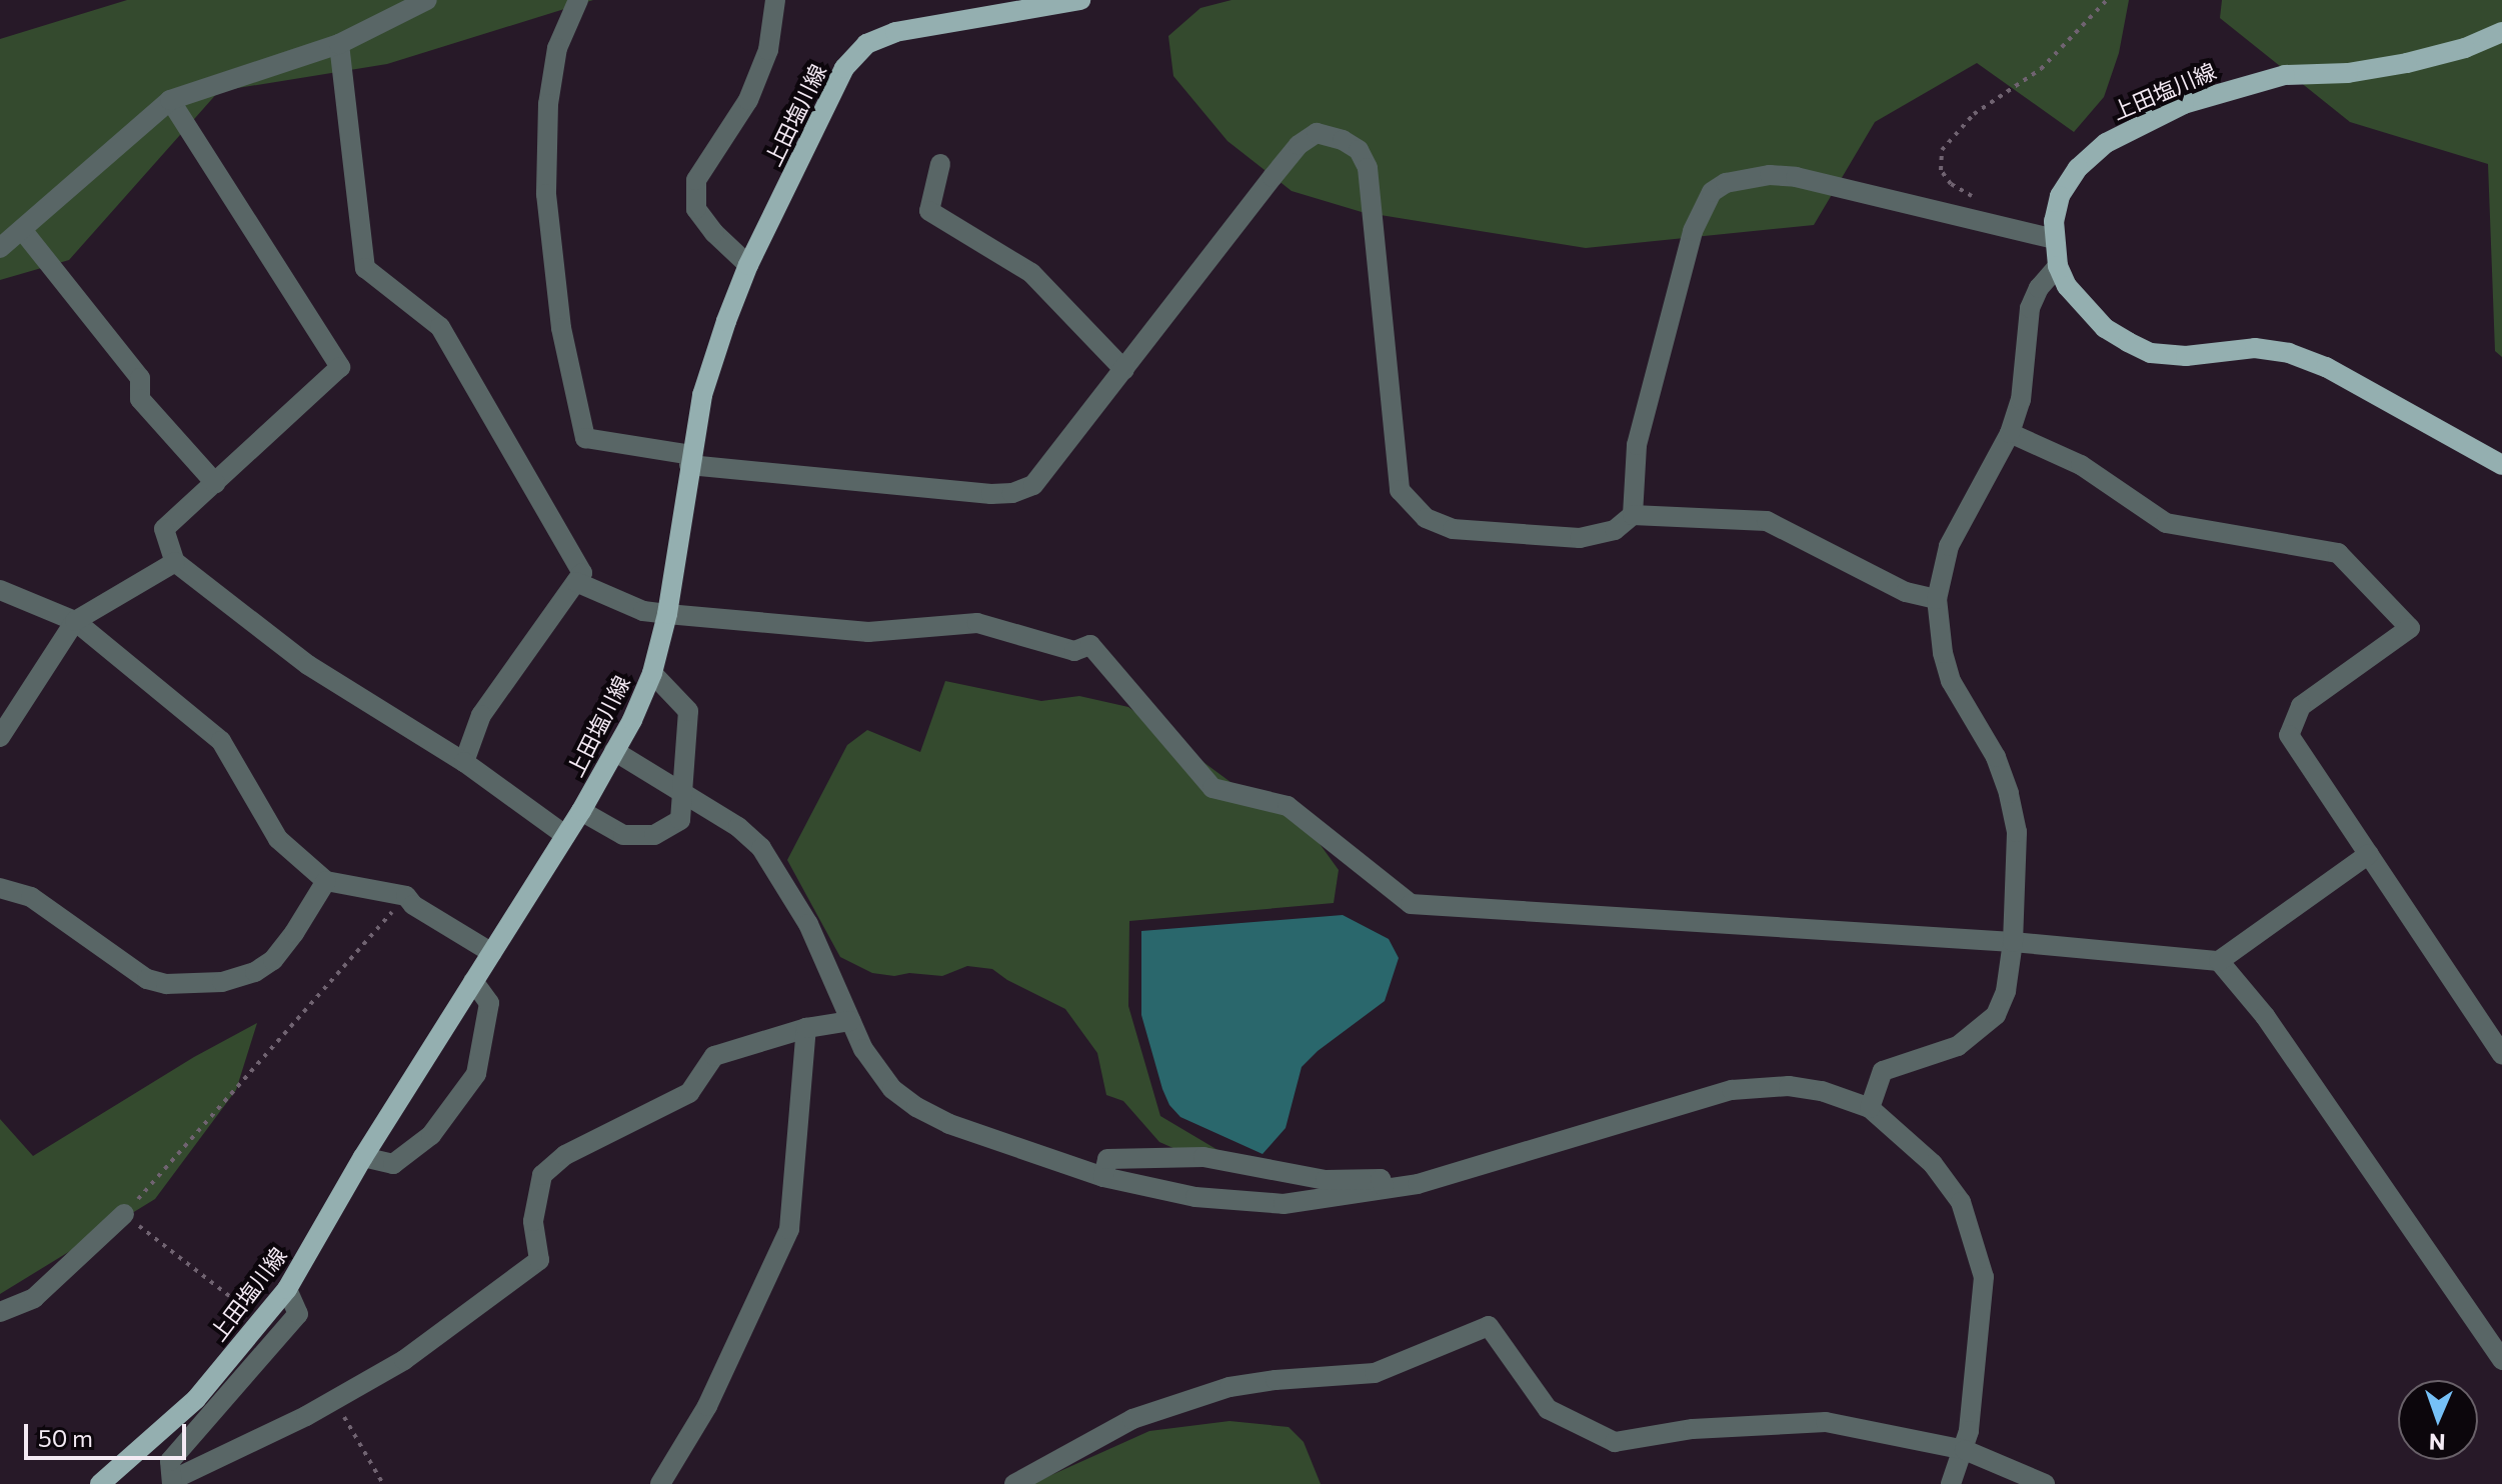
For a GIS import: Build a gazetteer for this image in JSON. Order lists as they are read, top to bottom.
{
  "streets": {
    "main road": ["上田塩川線"]
  },
  "scale_bar": "50 m",
  "north": "bottom"
}
